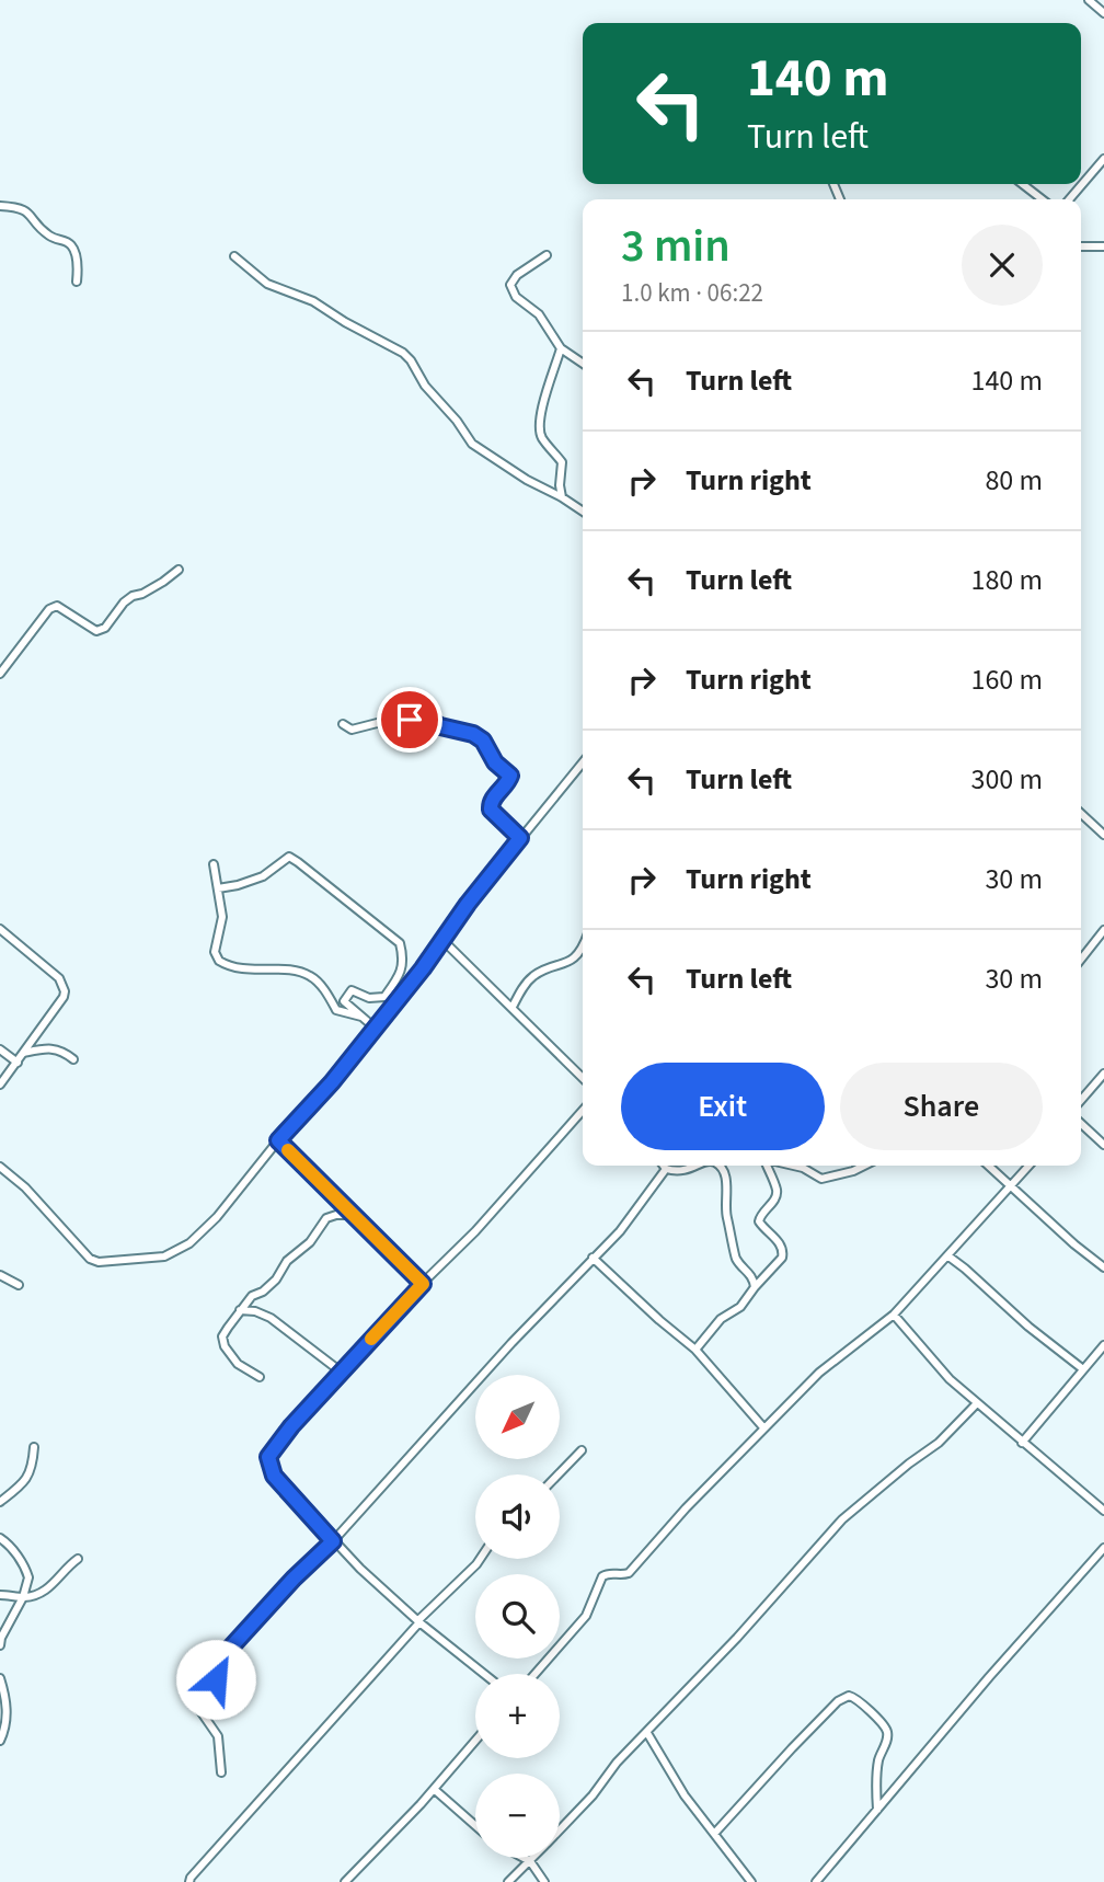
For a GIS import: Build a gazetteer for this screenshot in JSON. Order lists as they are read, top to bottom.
{
  "north": "bottom left",
  "page": {
    "turn": ["140 m", "Turn left"],
    "heading": ["3 min", "1.0 km · 06:22"],
    "list": [
      {
        "name": "Turn left",
        "value": "140 m"
      },
      {
        "name": "Turn right",
        "value": "80 m"
      },
      {
        "name": "Turn left",
        "value": "180 m"
      },
      {
        "name": "Turn right",
        "value": "160 m"
      },
      {
        "name": "Turn left",
        "value": "300 m"
      },
      {
        "name": "Turn right",
        "value": "30 m"
      },
      {
        "name": "Turn left",
        "value": "30 m"
      }
    ],
    "buttons": ["Exit", "Share"],
    "map_buttons": ["+", "−"]
  }
}
